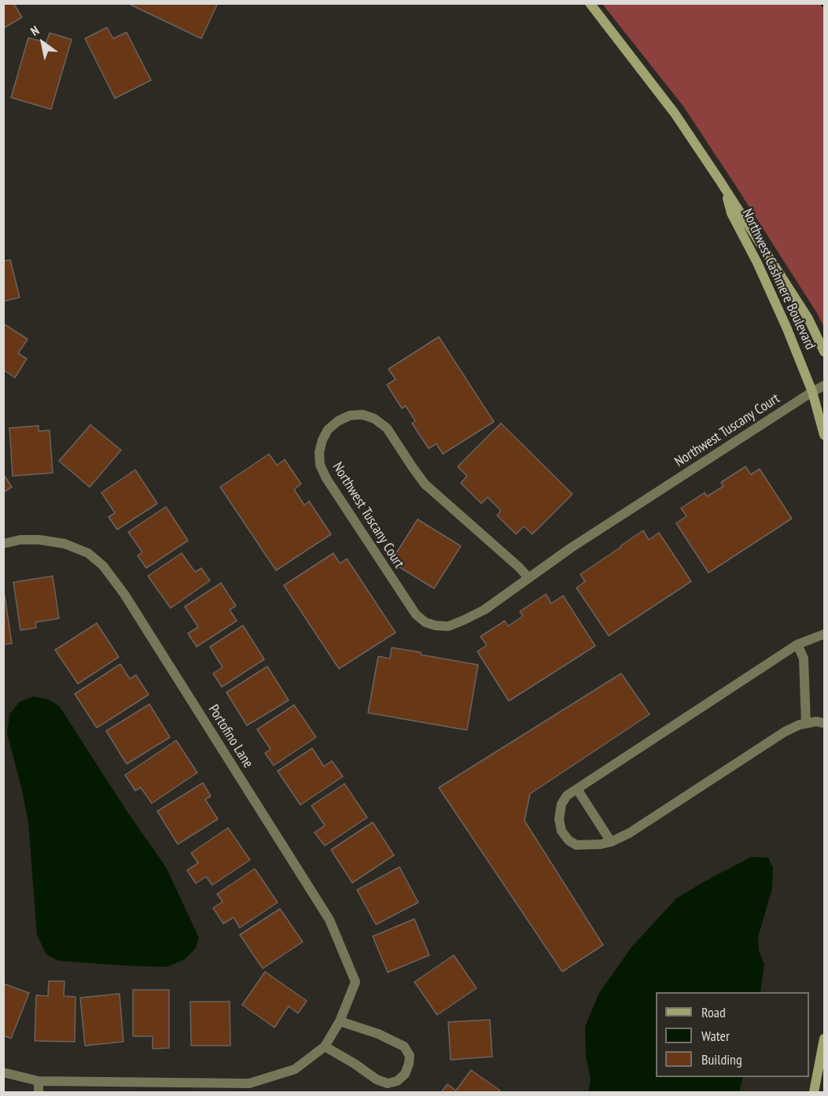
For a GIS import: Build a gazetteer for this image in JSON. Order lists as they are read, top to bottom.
{
  "streets": {
    "street": ["Northwest Cashmere Boulevard", "Northwest Tuscany Court", "Portofino Lane"]
  },
  "crossings": [
    ["Northwest Cashmere Boulevard", "Northwest Tuscany Court"]
  ],
  "legend": ["Road", "Water", "Building"],
  "north": "top left"
}
